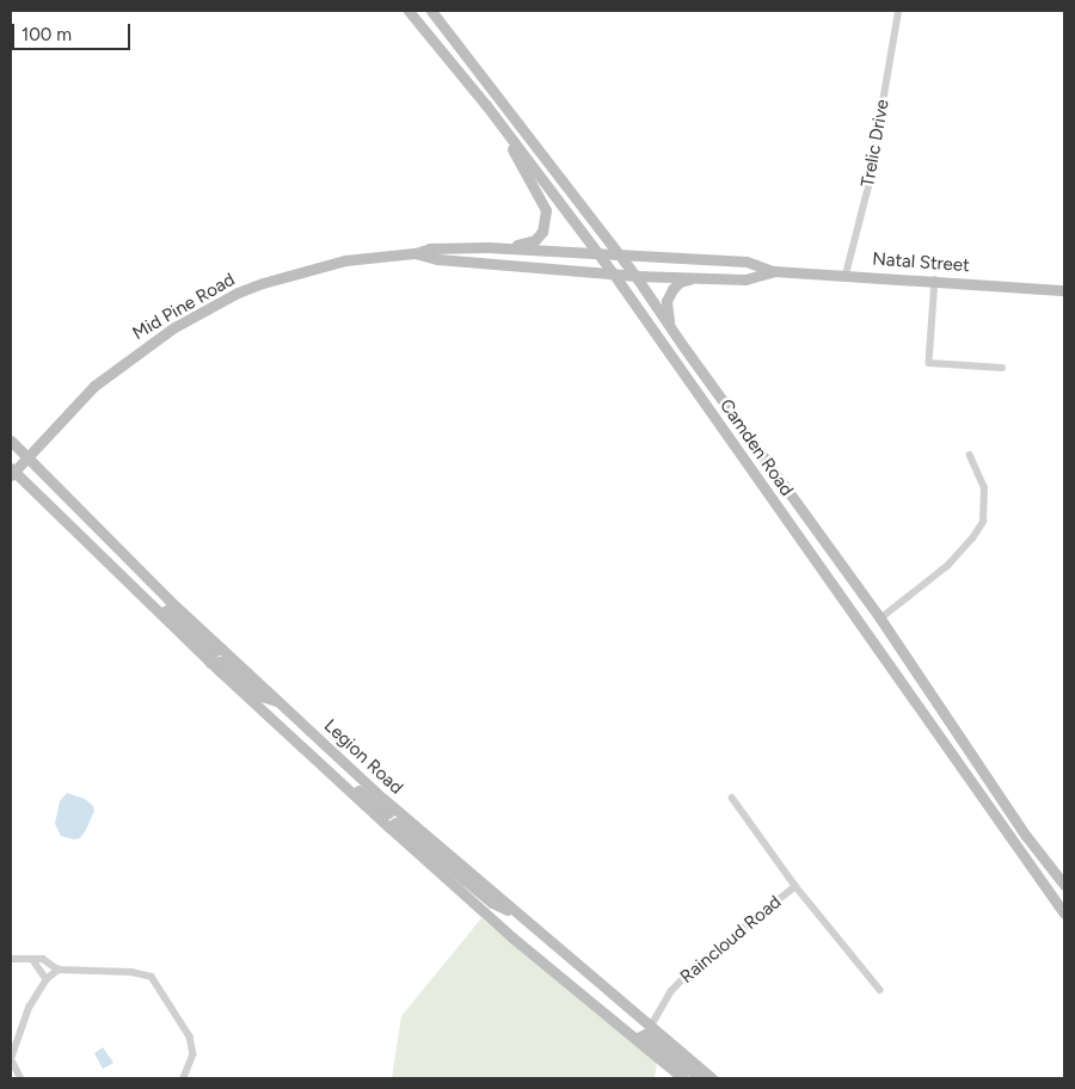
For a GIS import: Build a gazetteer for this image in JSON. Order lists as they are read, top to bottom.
{
  "streets": {
    "main road": [
      "Natal Street",
      "Mid Pine Road",
      "Camden Road",
      "Legion Road"
    ],
    "street": ["Trelic Drive", "Raincloud Road"]
  },
  "crossings": [
    ["Trelic Drive", "Natal Street"],
    ["Natal Street", "Mid Pine Road"],
    ["Natal Street", "Camden Road"],
    ["Mid Pine Road", "Camden Road"],
    ["Mid Pine Road", "Legion Road"],
    ["Legion Road", "Raincloud Road"]
  ],
  "scale_bar": "100 m"
}
